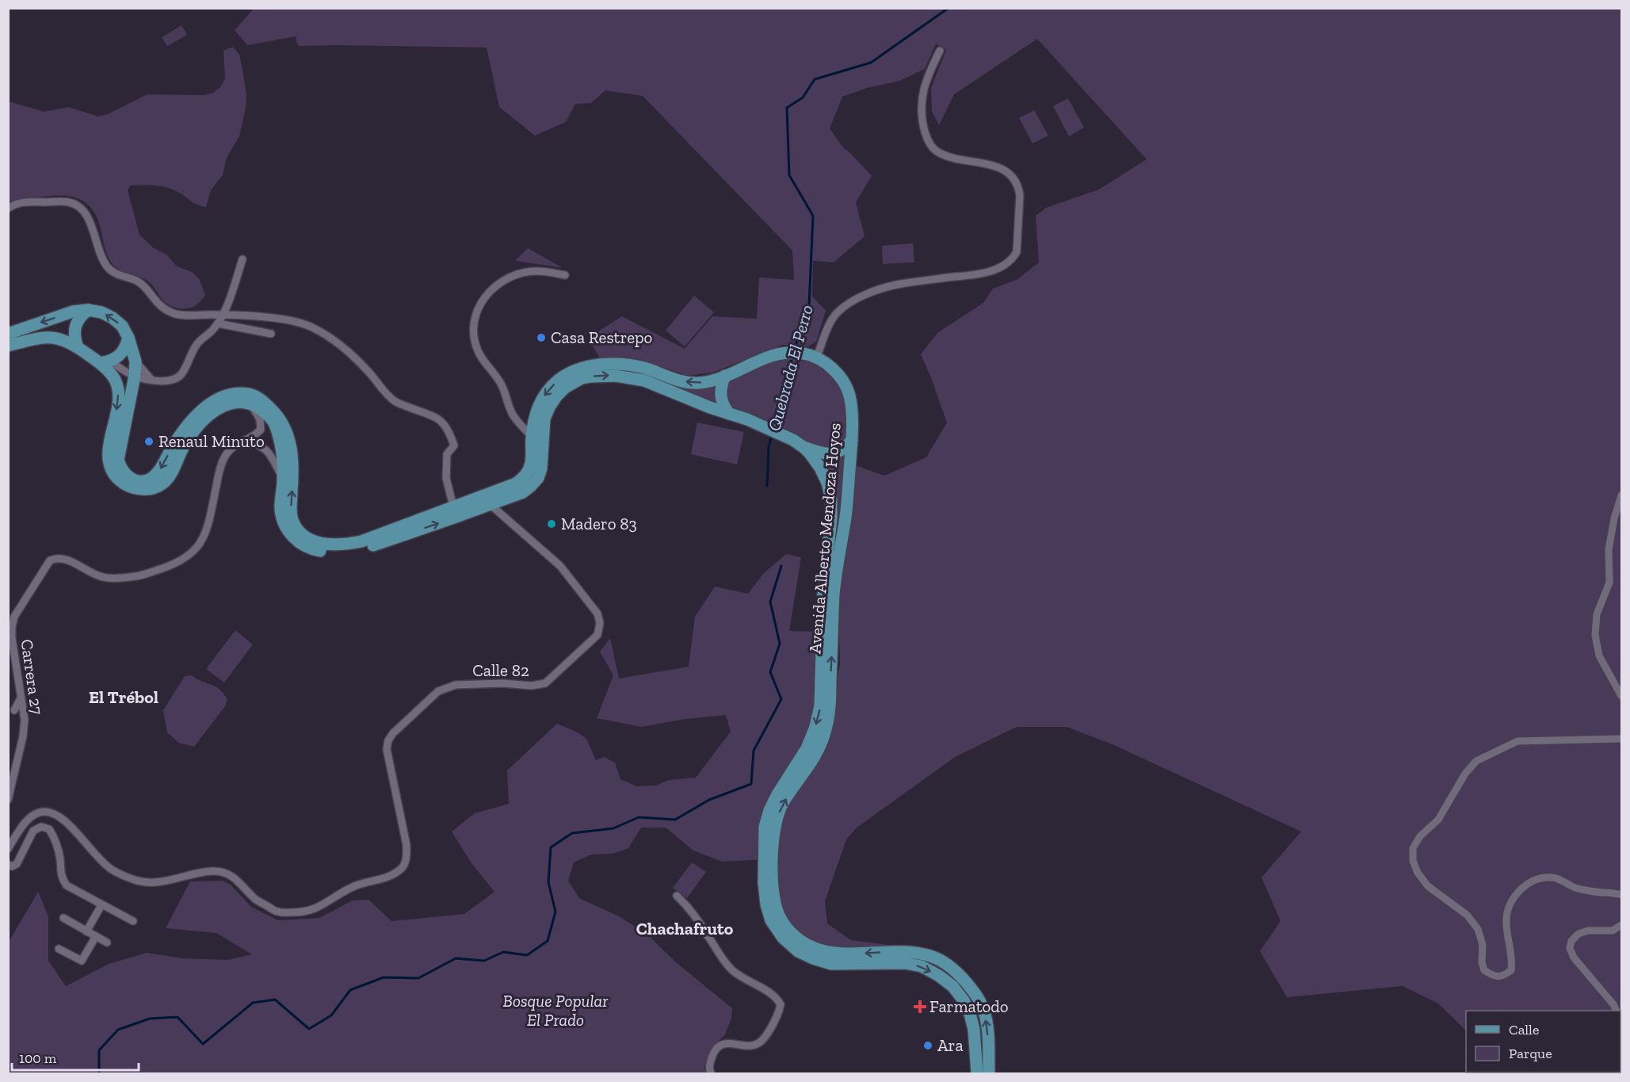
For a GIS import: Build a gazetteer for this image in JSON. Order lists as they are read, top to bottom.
{
  "streets": {
    "main road": ["Avenida Alberto Mendoza Hoyos"],
    "street": ["Calle 82", "Carrera 27"]
  },
  "crossings": [
    ["Avenida Alberto Mendoza Hoyos", "Calle 82"],
    ["Avenida Alberto Mendoza Hoyos", "Carrera 27"]
  ],
  "districts": ["El Trébol", "Chachafruto"],
  "water": ["Quebrada El Perro"],
  "parks": ["Bosque Popular El Prado"],
  "places": {
    "other": [
      "Casa Restrepo",
      "Renaul Minuto",
      "Madero 83",
      "Ara"
    ],
    "health": ["Farmatodo"]
  },
  "legend": ["Calle", "Parque"],
  "scale_bar": "100 m"
}
